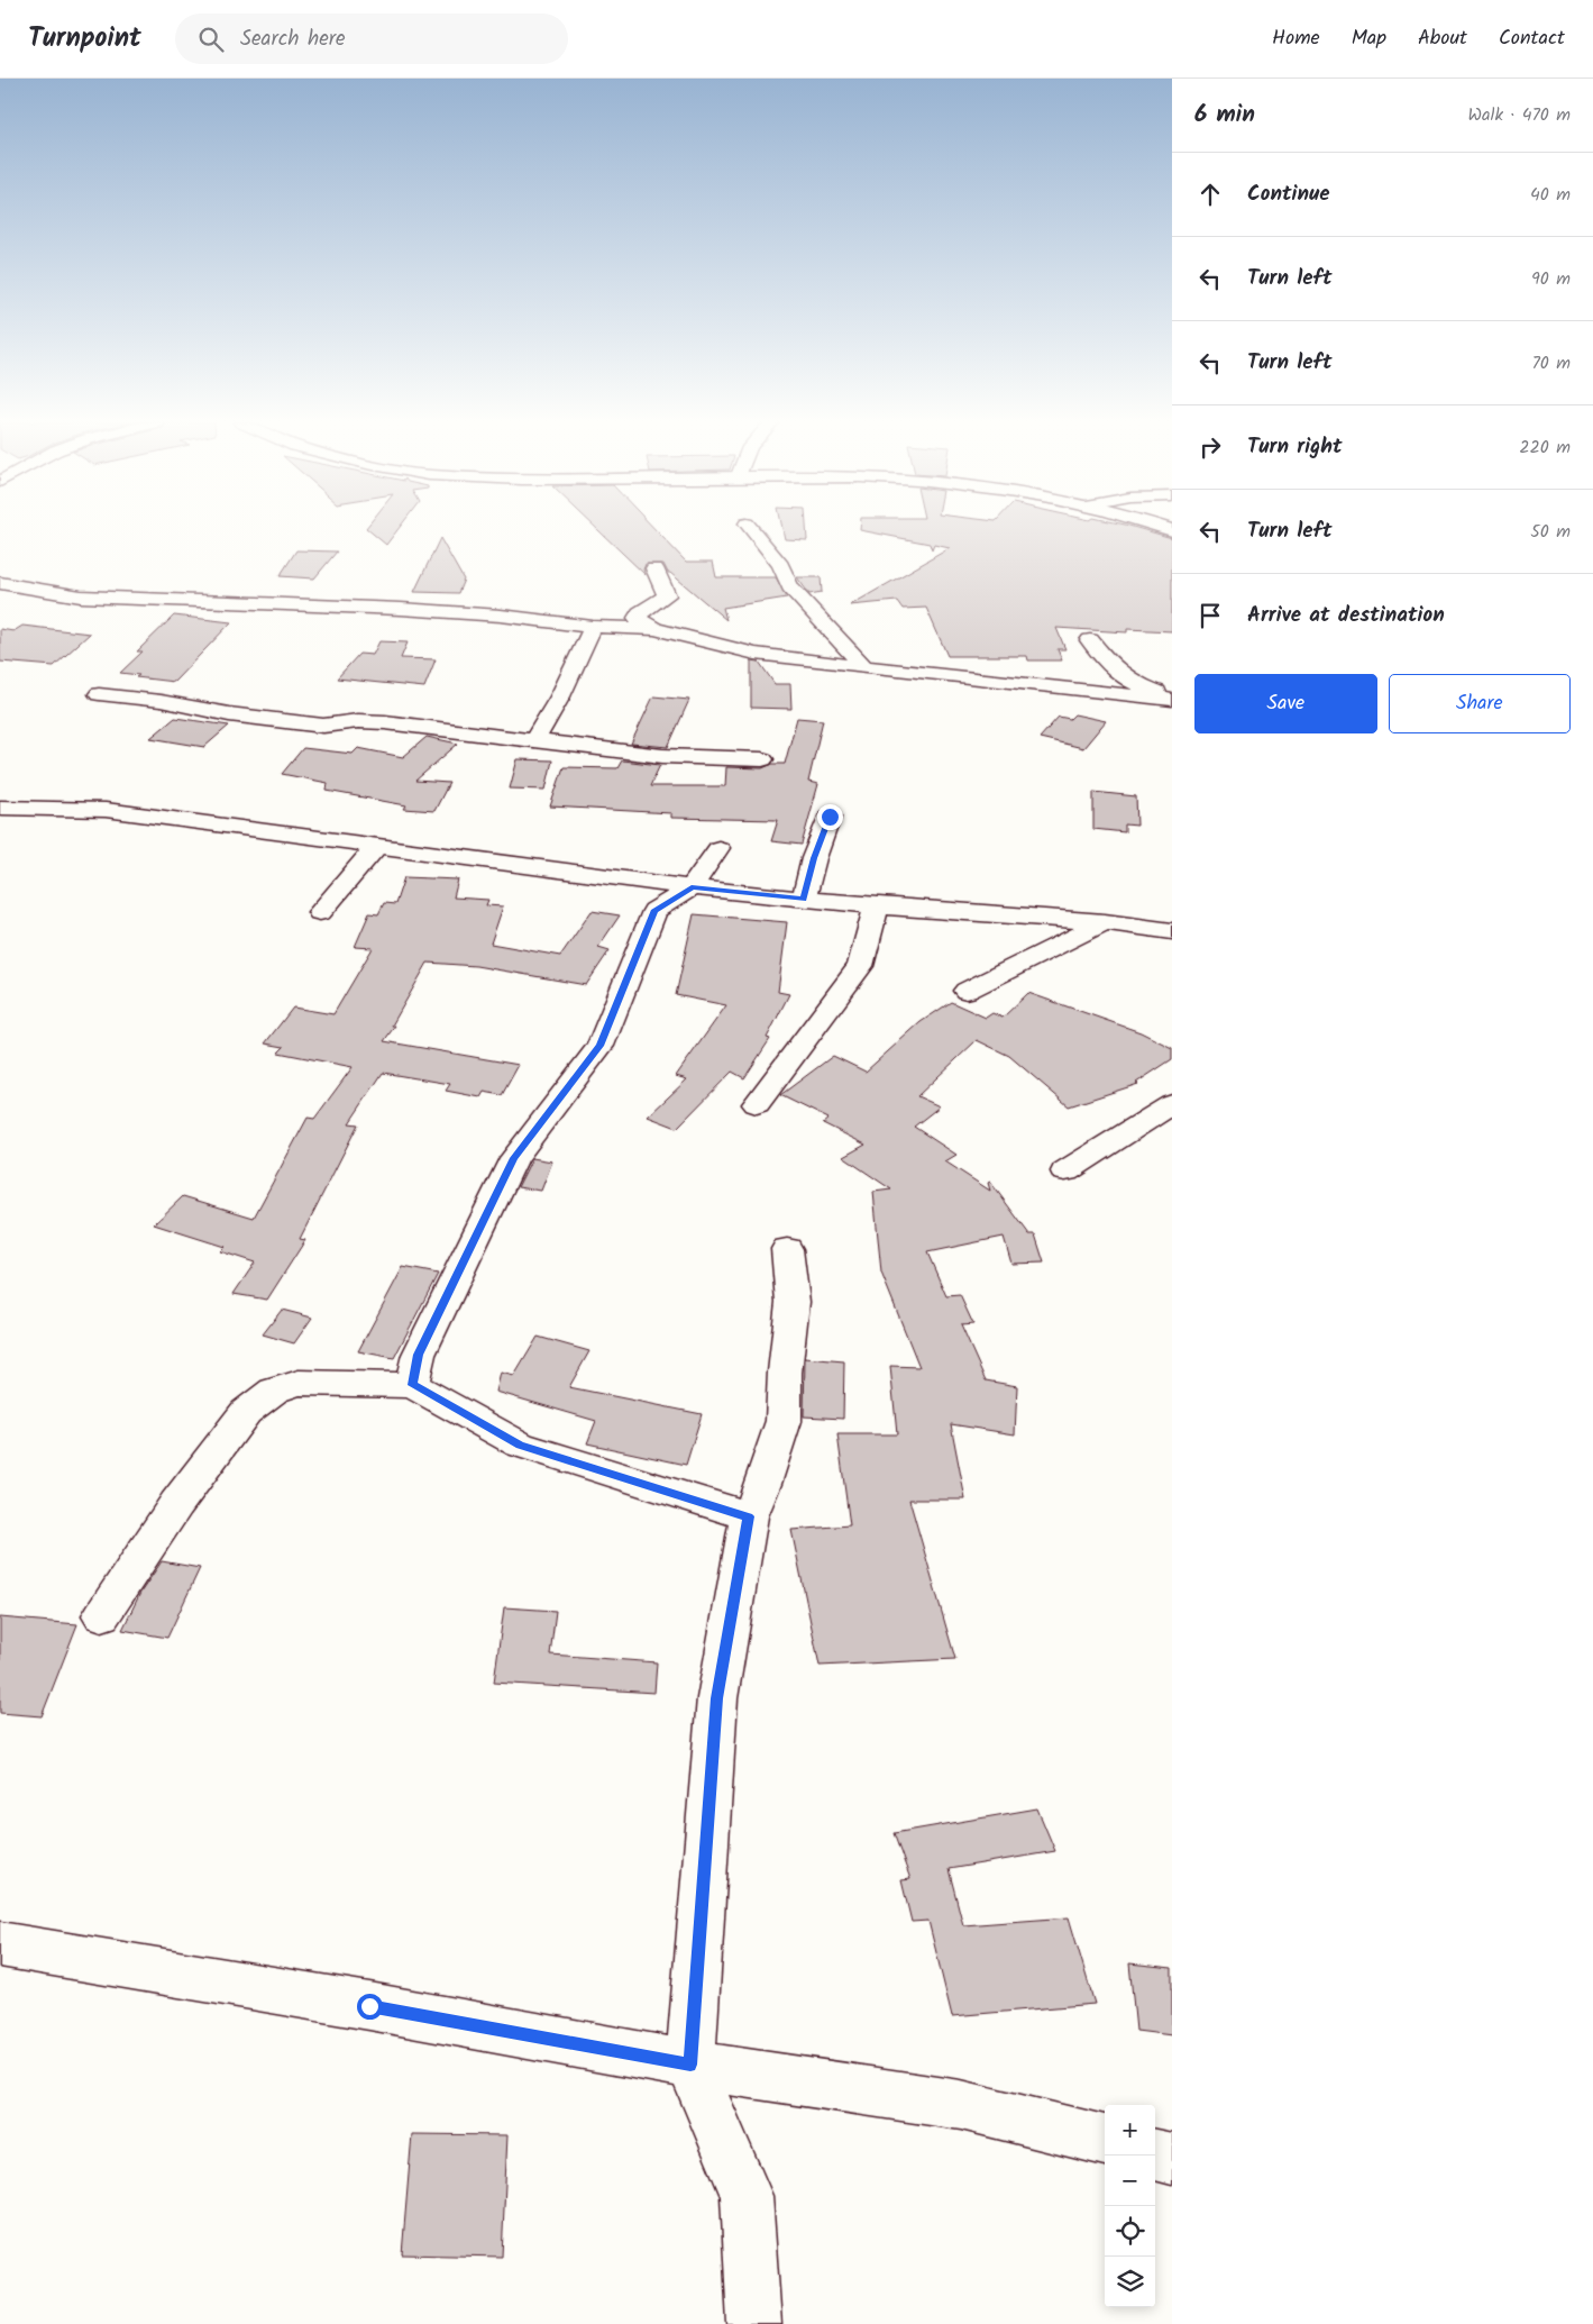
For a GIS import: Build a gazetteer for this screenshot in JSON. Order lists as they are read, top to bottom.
{
  "page": {
    "header": "Turnpoint",
    "search": "Search here",
    "nav": [
      "Home",
      "Map",
      "About",
      "Contact"
    ],
    "heading": ["6 min", "Walk · 470 m"],
    "list": [
      ["Continue", "40 m"],
      ["Turn left", "90 m"],
      ["Turn left", "70 m"],
      ["Turn right", "220 m"],
      ["Turn left", "50 m"],
      "Arrive at destination"
    ],
    "buttons": ["Save", "Share"],
    "map_buttons": ["+", "−"]
  }
}
